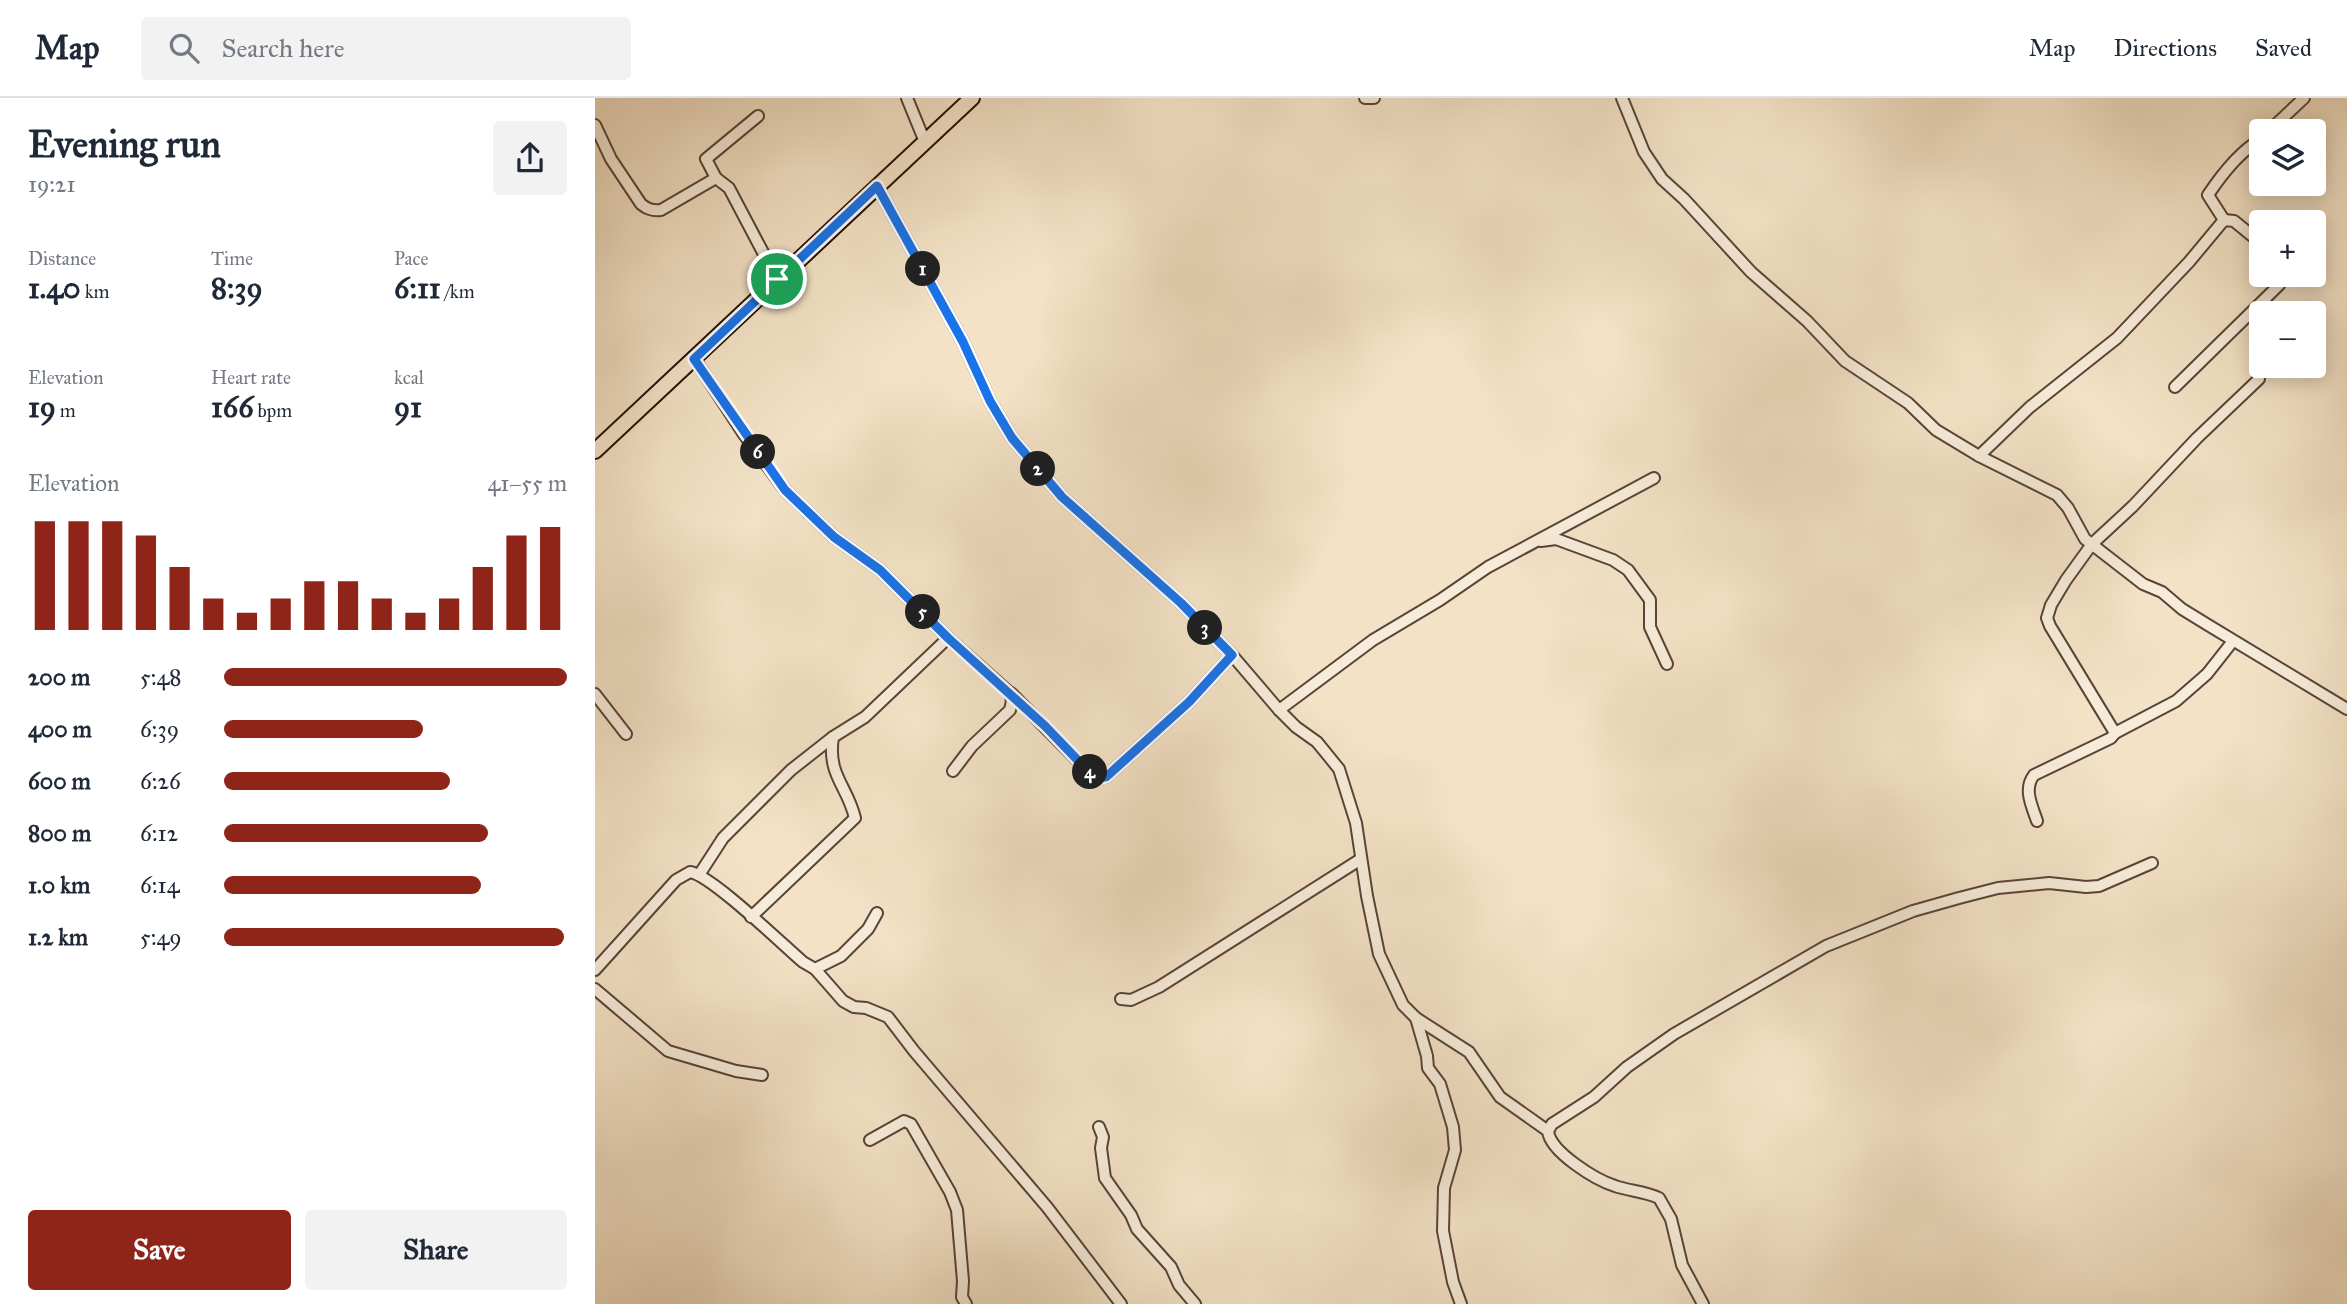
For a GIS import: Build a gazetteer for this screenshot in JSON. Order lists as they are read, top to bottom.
{
  "page": {
    "header": "Map",
    "search": "Search here",
    "nav": ["Map", "Directions", "Saved"],
    "heading": ["Evening run", "19:21"],
    "map_buttons": ["+", "−"],
    "stats": [
      ["Distance", "1.40 km"],
      ["Time", "8:39"],
      ["Pace", "6:11 /km"],
      ["Elevation", "19 m"],
      ["Heart rate", "166 bpm"],
      ["kcal", "91"]
    ],
    "pins": [
      "1",
      "6",
      "2",
      "5",
      "3",
      "4"
    ],
    "chart": ["Elevation", "41–55 m"],
    "list": [
      {
        "name": "200 m",
        "note": "5:48"
      },
      {
        "name": "400 m",
        "note": "6:39"
      },
      {
        "name": "600 m",
        "note": "6:26"
      },
      {
        "name": "800 m",
        "note": "6:12"
      },
      {
        "name": "1.0 km",
        "note": "6:14"
      },
      {
        "name": "1.2 km",
        "note": "5:49"
      }
    ],
    "buttons": ["Save", "Share"]
  }
}
